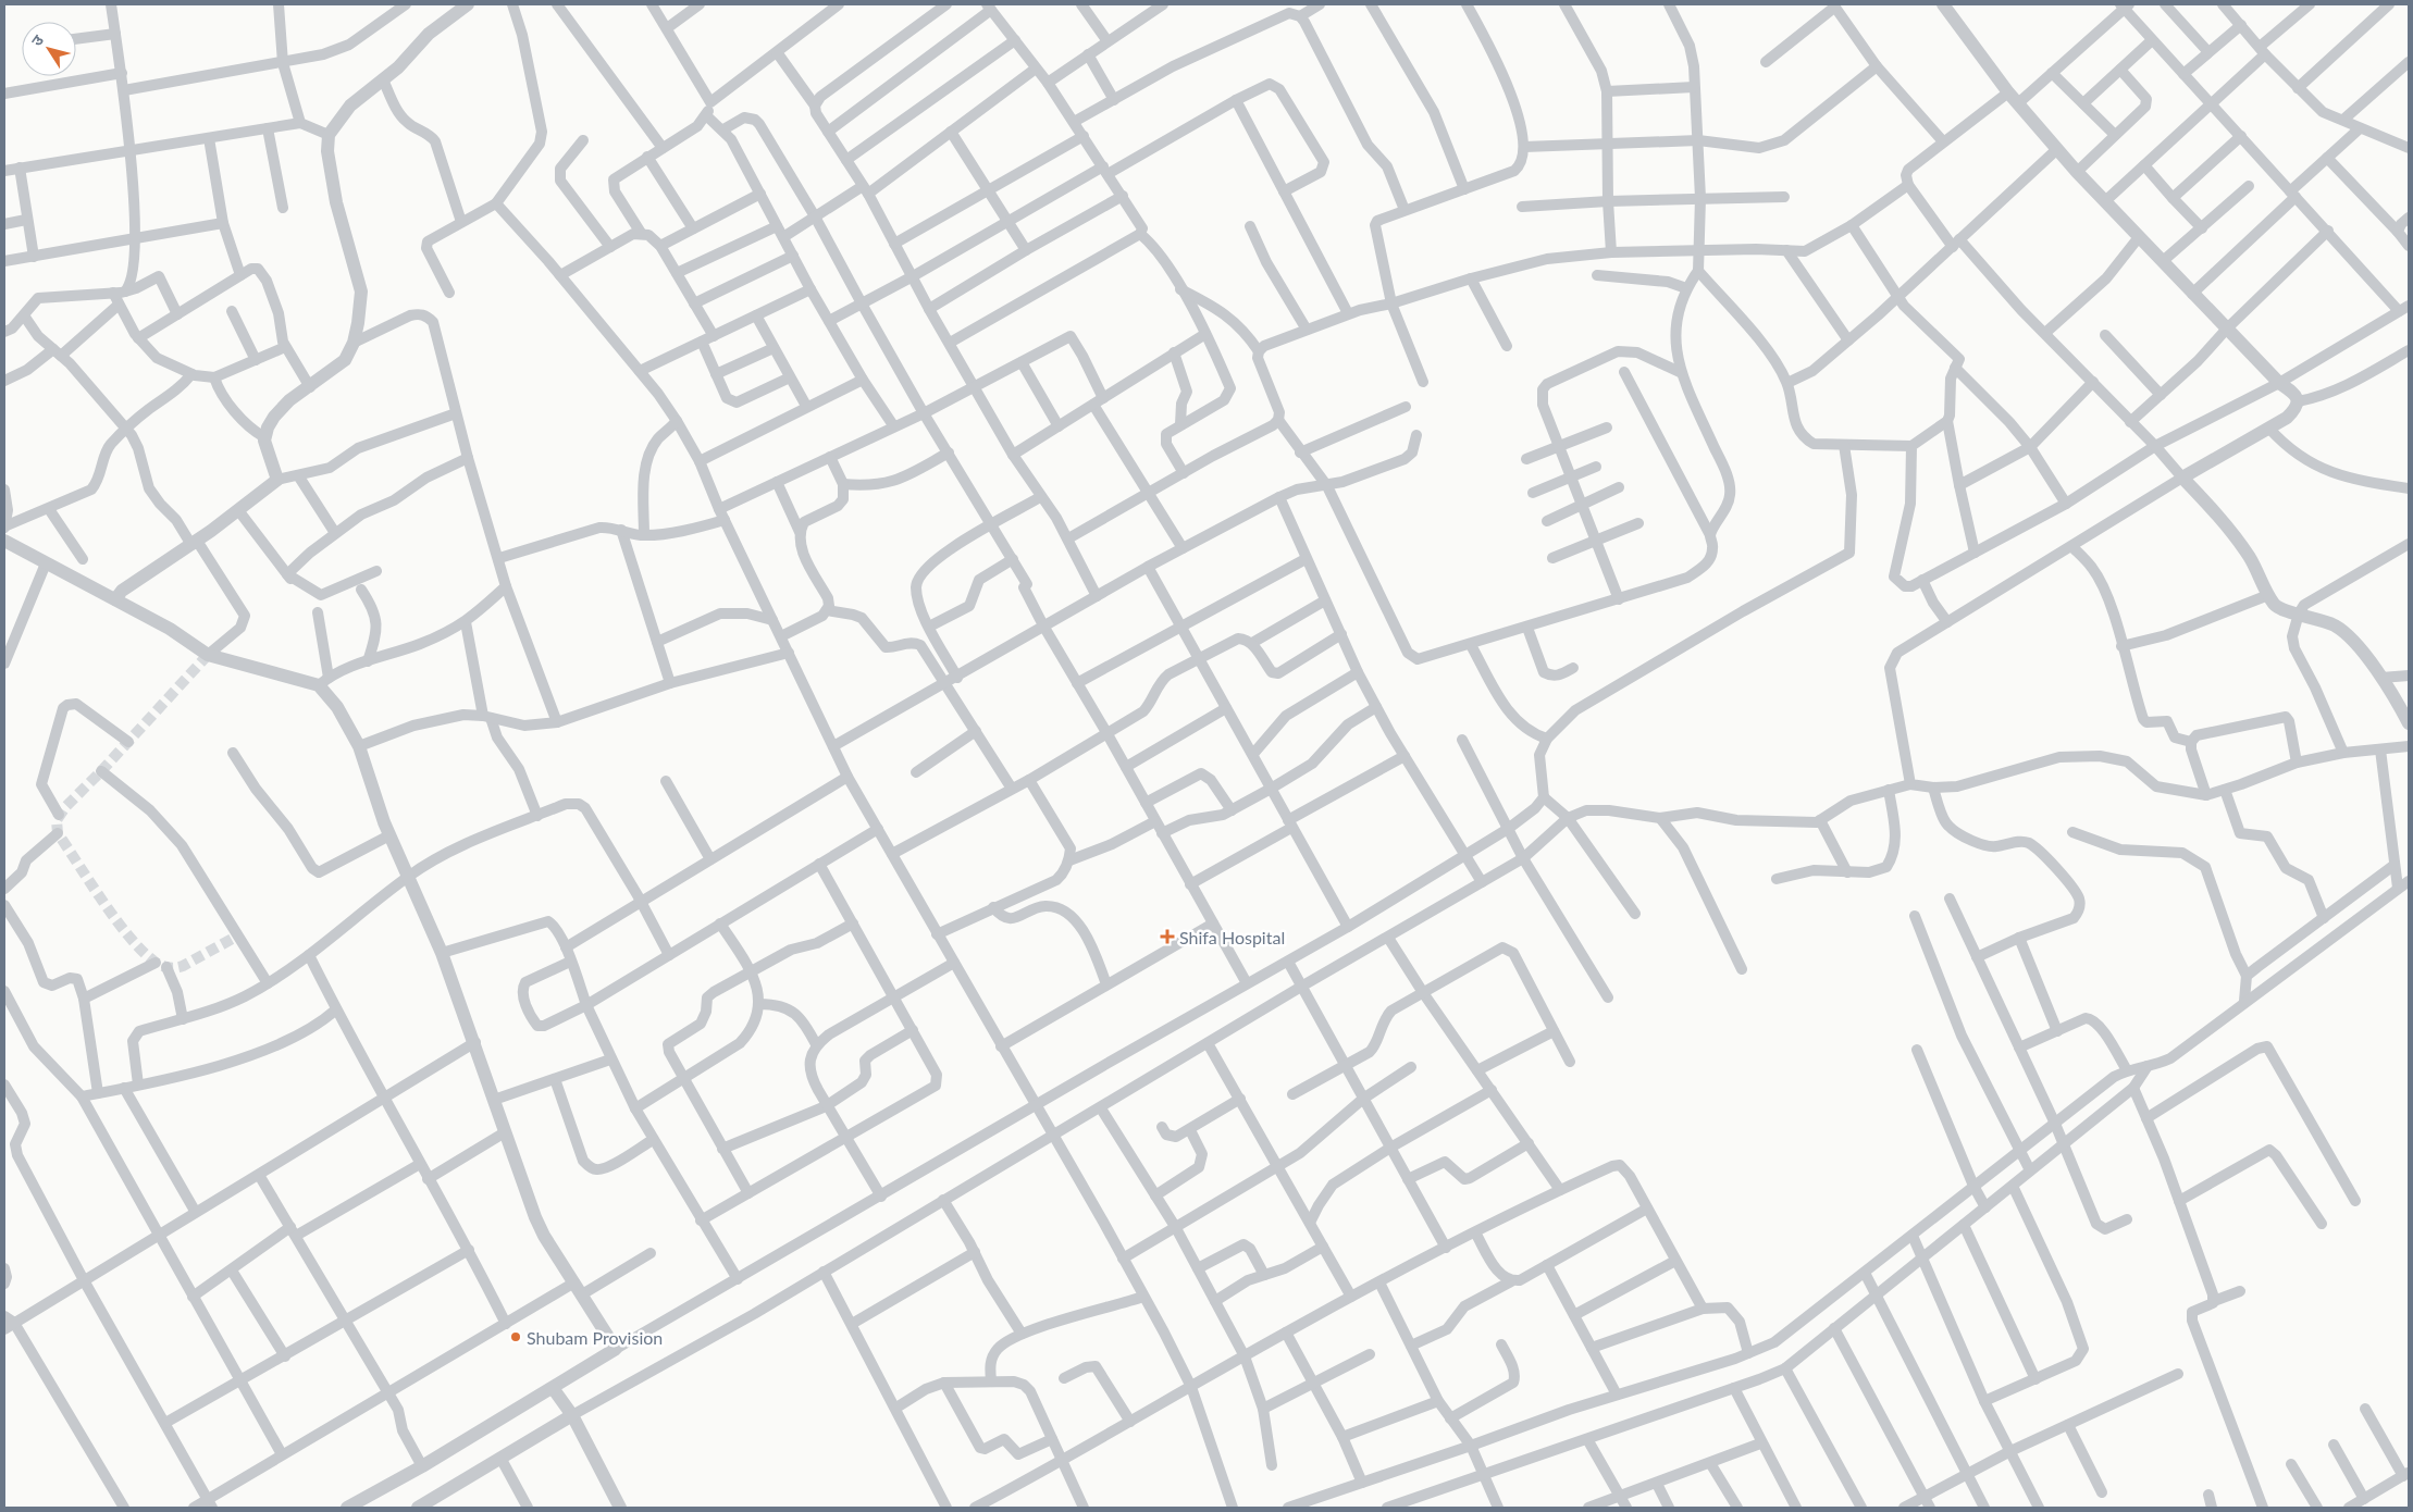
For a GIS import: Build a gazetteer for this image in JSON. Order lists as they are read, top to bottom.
{
  "places": {
    "health": ["Shifa Hospital"],
    "other": ["Shubam Provision"]
  },
  "north": "top left"
}
